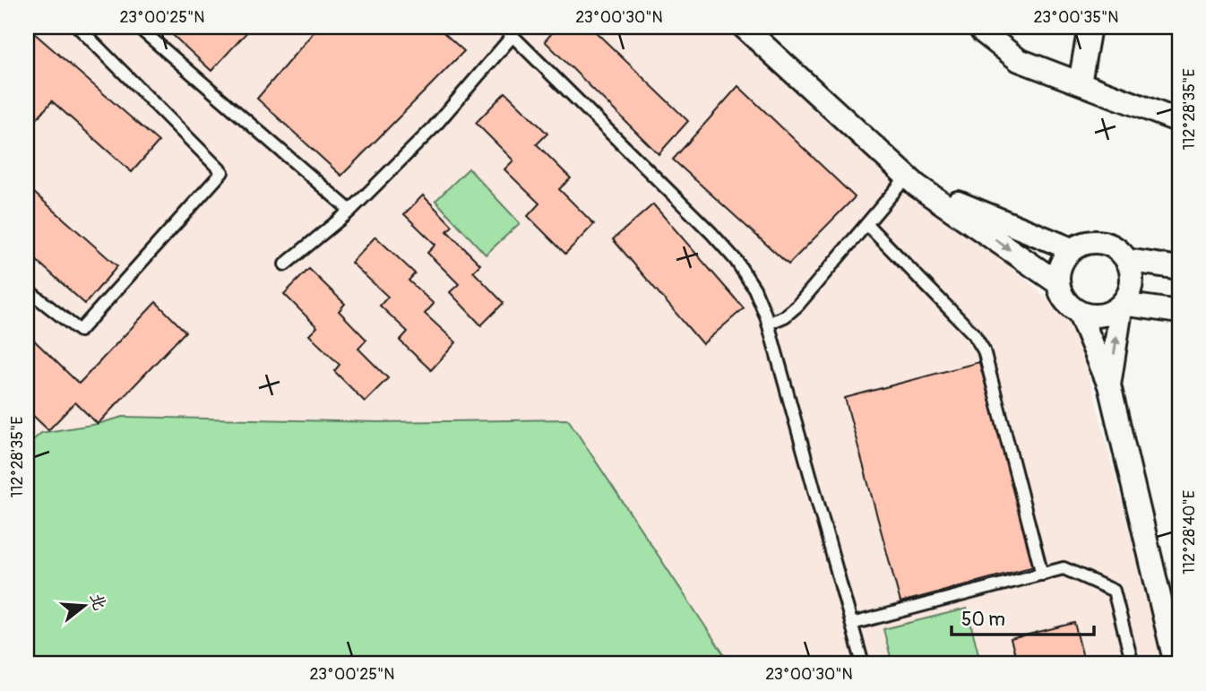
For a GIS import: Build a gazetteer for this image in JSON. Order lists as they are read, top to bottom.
{
  "scale_bar": "50 m",
  "north": "right",
  "coordinates": [
    "23°00'25\"N",
    "23°00'30\"N",
    "23°00'35\"N",
    "112°28'35\"E",
    "112°28'40\"E"
  ]
}
